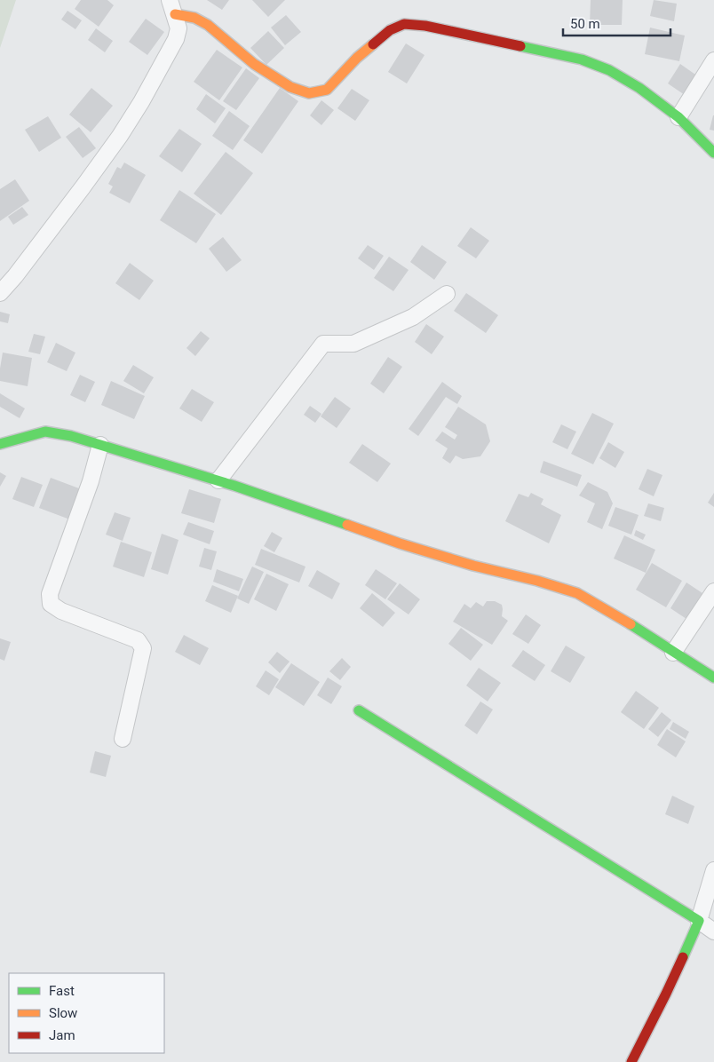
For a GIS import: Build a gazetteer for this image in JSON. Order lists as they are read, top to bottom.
{
  "legend": ["Fast", "Slow", "Jam"],
  "scale_bar": "50 m"
}
